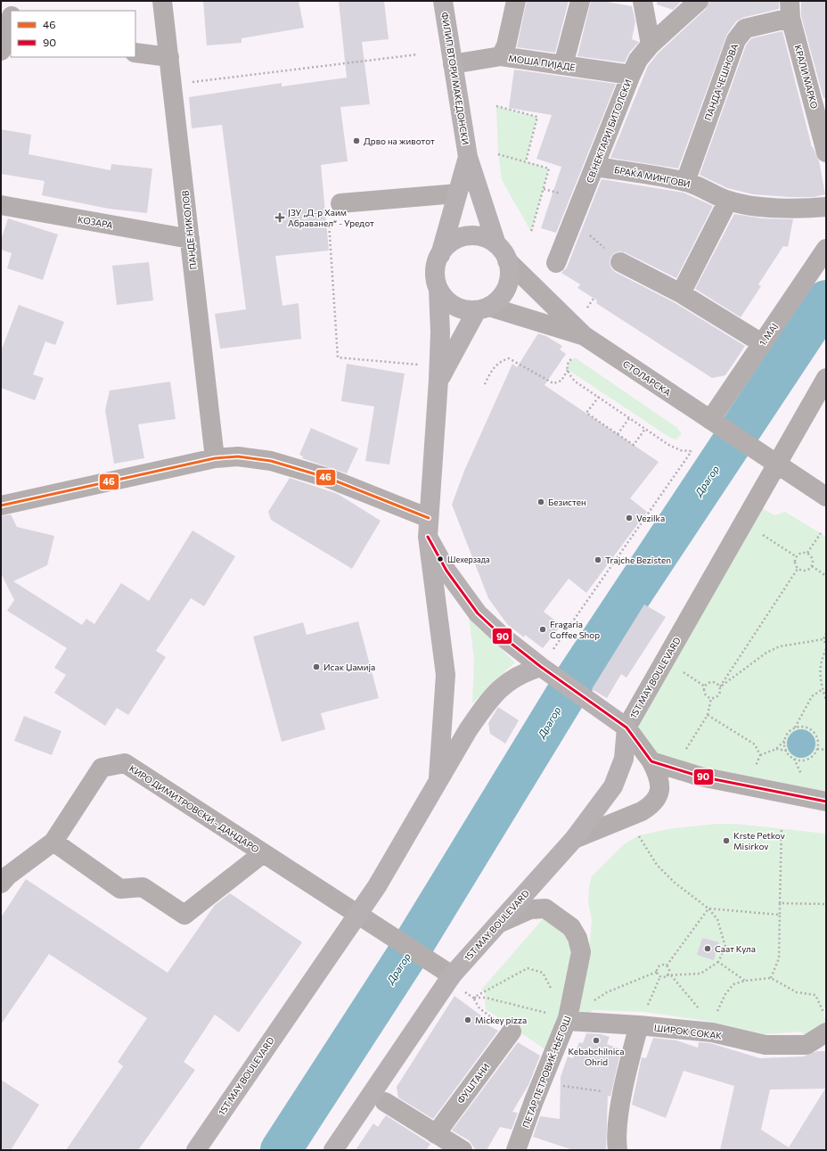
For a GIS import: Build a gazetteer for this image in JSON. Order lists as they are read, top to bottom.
{
  "streets": {
    "main road": ["ФИЛИП ВТОРИ МАКЕДОНСКИ", "1ST MAY BOULEVARD"],
    "street": [
      "МОША ПИЈАДЕ",
      "КРАЛИ МАРКО",
      "ПАНДА ЧЕШНОВА",
      "СВ.НЕКТАРИЈ БИТОЛСКИ",
      "БРАЌА МИНГОВИ",
      "КОЗАРА",
      "ПАНДЕ НИКОЛОВ",
      "1. МАЈ",
      "СТОЛАРСКА",
      "КИРО ДИМИТРОВСКИ - ДАНДАРО",
      "ШИРОК СОКАК",
      "ПЕТАР ПЕТРОВИЌ-ЊЕГОШ",
      "ФУШТАНИ"
    ]
  },
  "crossings": [
    ["МОША ПИЈАДЕ", "ФИЛИП ВТОРИ МАКЕДОНСКИ"],
    ["МОША ПИЈАДЕ", "СВ.НЕКТАРИЈ БИТОЛСКИ"],
    ["КРАЛИ МАРКО", "ПАНДА ЧЕШНОВА"],
    ["ФИЛИП ВТОРИ МАКЕДОНСКИ", "СТОЛАРСКА"],
    ["ПАНДА ЧЕШНОВА", "БРАЌА МИНГОВИ"],
    ["СВ.НЕКТАРИЈ БИТОЛСКИ", "БРАЌА МИНГОВИ"],
    ["КОЗАРА", "ПАНДЕ НИКОЛОВ"],
    ["1. МАЈ", "СТОЛАРСКА"],
    ["СТОЛАРСКА", "1ST MAY BOULEVARD"],
    ["1ST MAY BOULEVARD", "КИРО ДИМИТРОВСКИ - ДАНДАРО"],
    ["1ST MAY BOULEVARD", "ПЕТАР ПЕТРОВИЌ-ЊЕГОШ"],
    ["ШИРОК СОКАК", "ПЕТАР ПЕТРОВИЌ-ЊЕГОШ"]
  ],
  "water": ["Драгор"],
  "places": {
    "other": [
      "Дрво на животот",
      "Безистен",
      "Vezilka",
      "Шехерзада",
      "Trajche Bezisten",
      "Fragaria Coffee Shop",
      "Исак Џамија",
      "Krste Petkov Misirkov",
      "Саат Кула",
      "Mickey pizza",
      "Kebabchilnica Ohrid"
    ],
    "health": ["ЈЗУ „Д-р Хаим Абраванел“ - Уредот"]
  },
  "lines": ["transit line 46", "transit line 90"],
  "legend": ["46", "90"]
}
